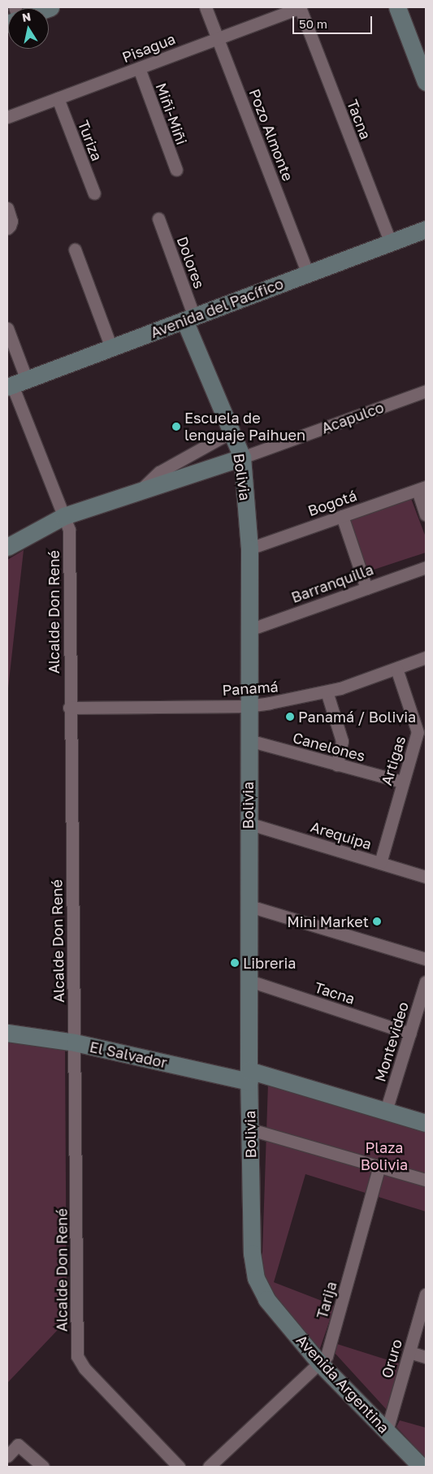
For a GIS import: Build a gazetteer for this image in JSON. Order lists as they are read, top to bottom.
{
  "streets": {
    "street": [
      "Pisagua",
      "Miñi-Miñi",
      "Tacna",
      "Pozo Almonte",
      "Turiza",
      "Dolores",
      "Avenida del Pacífico",
      "Acapulco",
      "Bolivia",
      "Bogotá",
      "Barranquilla",
      "Alcalde Don René",
      "Panamá",
      "Canelones",
      "Artigas",
      "Arequipa",
      "Montevideo",
      "El Salvador",
      "Tarija",
      "Oruro",
      "Avenida Argentina"
    ]
  },
  "crossings": [
    ["Pisagua", "Miñi-Miñi"],
    ["Pisagua", "Tacna"],
    ["Pisagua", "Pozo Almonte"],
    ["Pisagua", "Turiza"],
    ["Tacna", "Avenida del Pacífico"],
    ["Tacna", "Bolivia"],
    ["Tacna", "Montevideo"],
    ["Pozo Almonte", "Avenida del Pacífico"],
    ["Dolores", "Avenida del Pacífico"],
    ["Dolores", "Bolivia"],
    ["Avenida del Pacífico", "Bolivia"],
    ["Avenida del Pacífico", "Alcalde Don René"],
    ["Acapulco", "Bolivia"],
    ["Acapulco", "Alcalde Don René"],
    ["Bolivia", "Bogotá"],
    ["Bolivia", "Barranquilla"],
    ["Bolivia", "Panamá"],
    ["Bolivia", "Canelones"],
    ["Bolivia", "Arequipa"],
    ["Bolivia", "El Salvador"],
    ["Bolivia", "Avenida Argentina"],
    ["Alcalde Don René", "Panamá"],
    ["Alcalde Don René", "El Salvador"],
    ["Panamá", "Artigas"],
    ["Canelones", "Artigas"],
    ["Artigas", "Arequipa"],
    ["Montevideo", "El Salvador"],
    ["Tarija", "Avenida Argentina"],
    ["Oruro", "Avenida Argentina"]
  ],
  "parks": ["Plaza Bolivia"],
  "places": [
    "Escuela de lenguaje Paihuen",
    "Panamá / Bolivia",
    "Mini Market",
    "Libreria"
  ],
  "scale_bar": "50 m",
  "north": "top"
}
